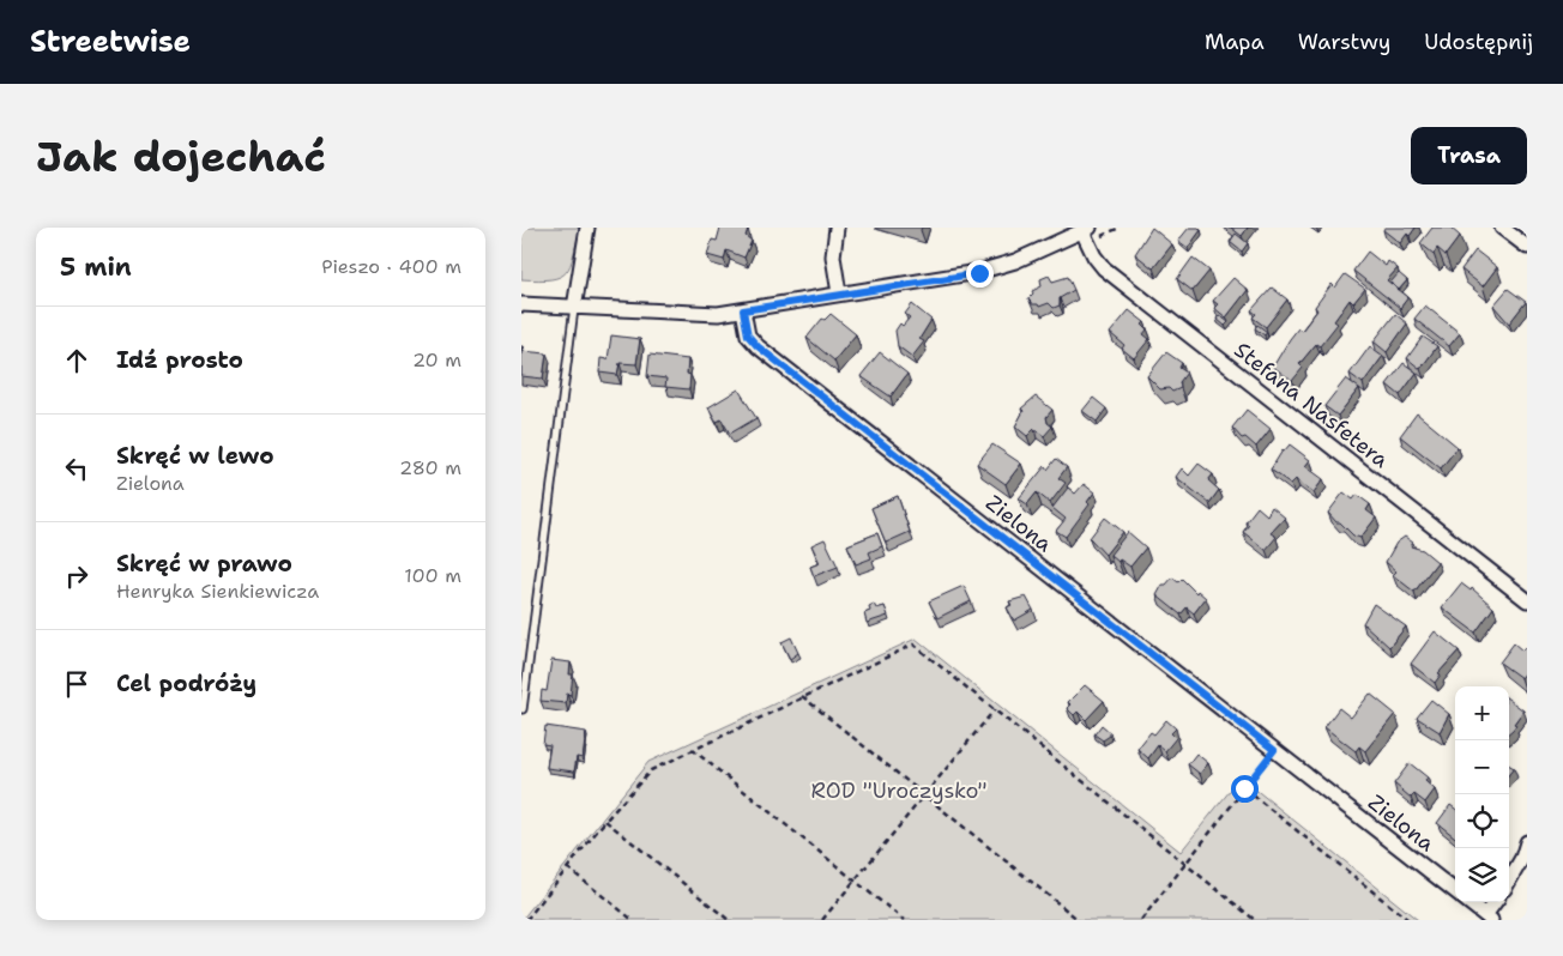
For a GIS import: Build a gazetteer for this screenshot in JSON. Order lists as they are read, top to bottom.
{
  "streets": {
    "street": ["Stefana Nasfetera", "Zielona"]
  },
  "parks": ["ROD \"Uroczysko\""],
  "page": {
    "header": "Streetwise",
    "nav": ["Mapa", "Warstwy", "Udostępnij"],
    "buttons": "Trasa",
    "title": "Jak dojechać",
    "heading": ["5 min", "Pieszo · 400 m"],
    "list": [
      ["Idź prosto", "20 m"],
      ["Skręć w lewo", "Zielona", "280 m"],
      ["Skręć w prawo", "Henryka Sienkiewicza", "100 m"],
      "Cel podróży"
    ],
    "map_buttons": ["+", "−"]
  }
}
